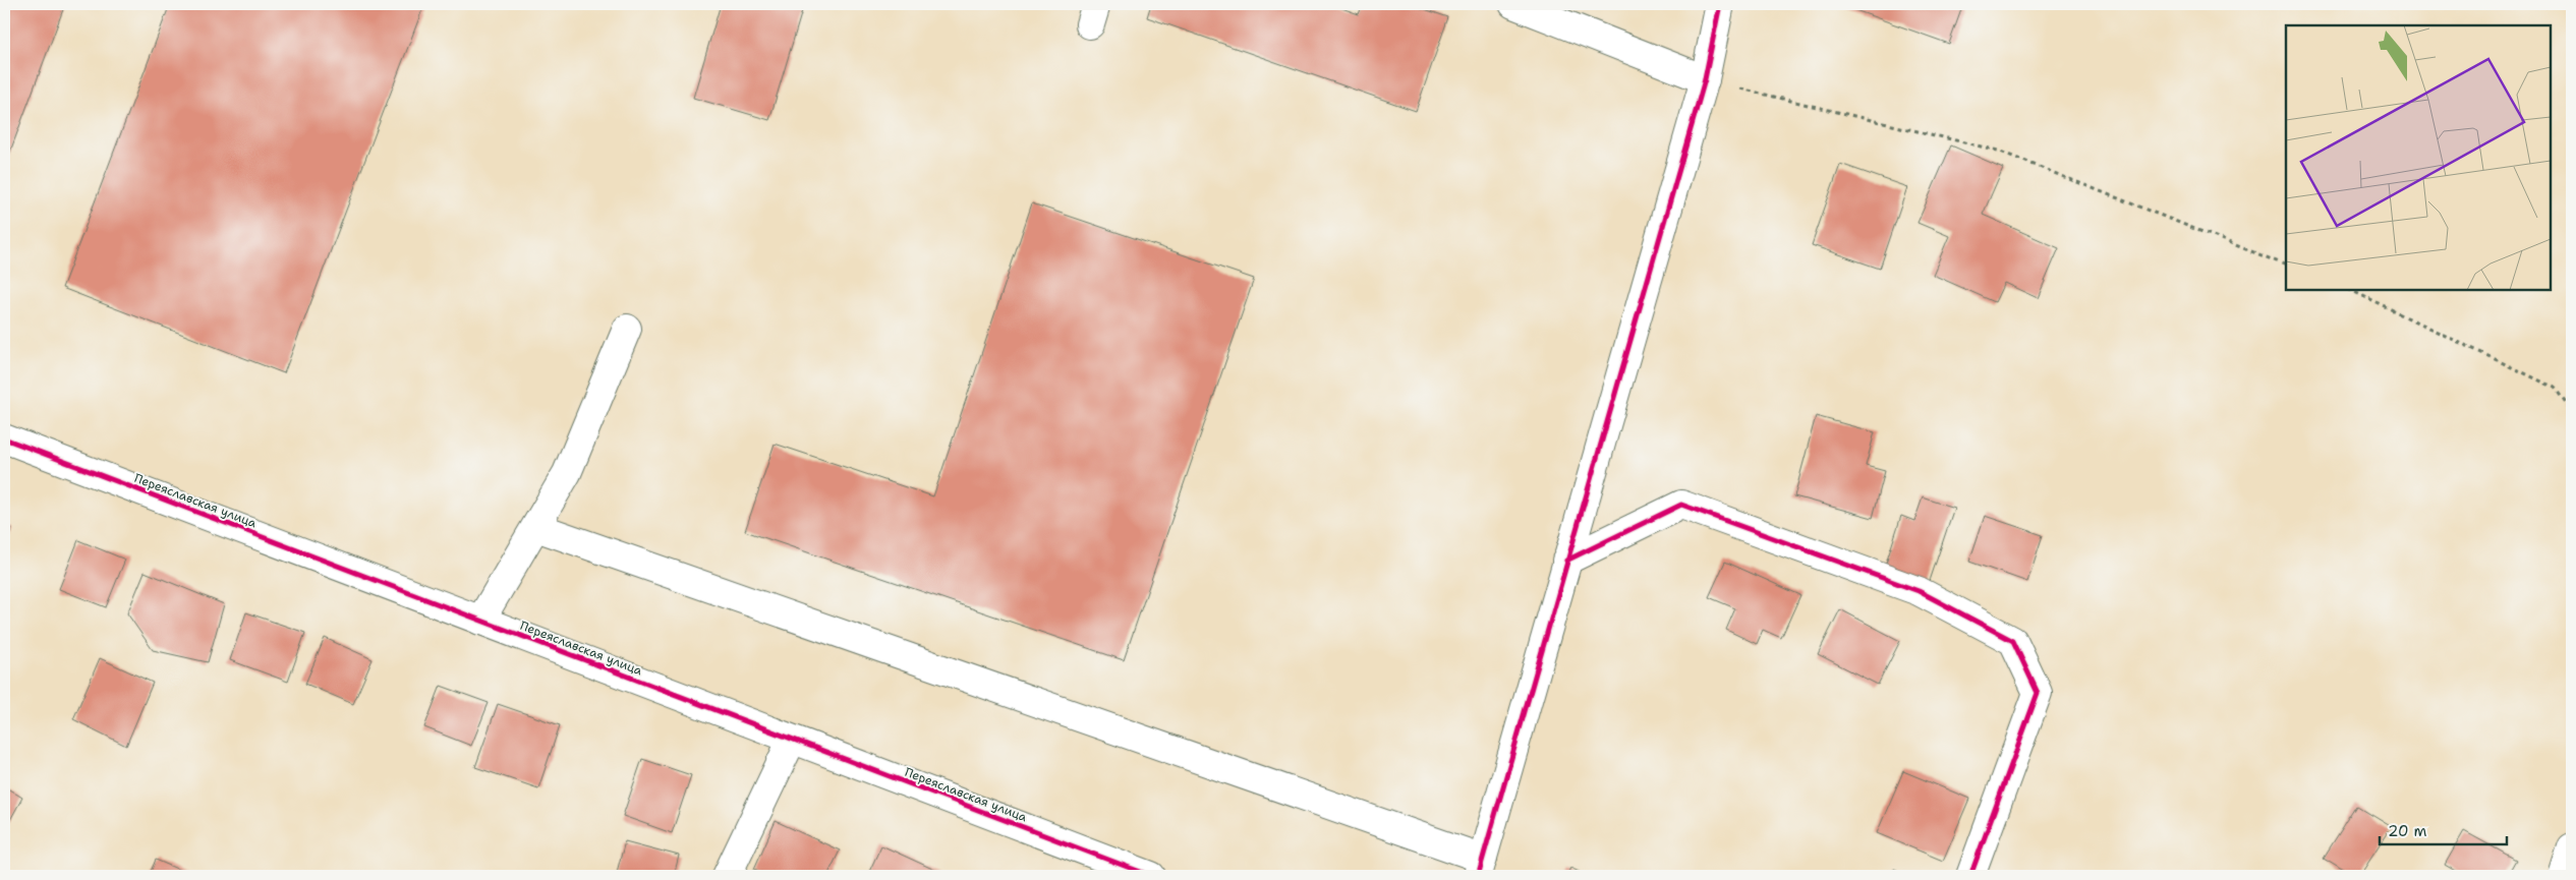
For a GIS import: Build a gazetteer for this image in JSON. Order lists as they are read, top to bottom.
{
  "streets": {
    "street": ["Переяславская улица"]
  },
  "scale_bar": "20 m"
}
